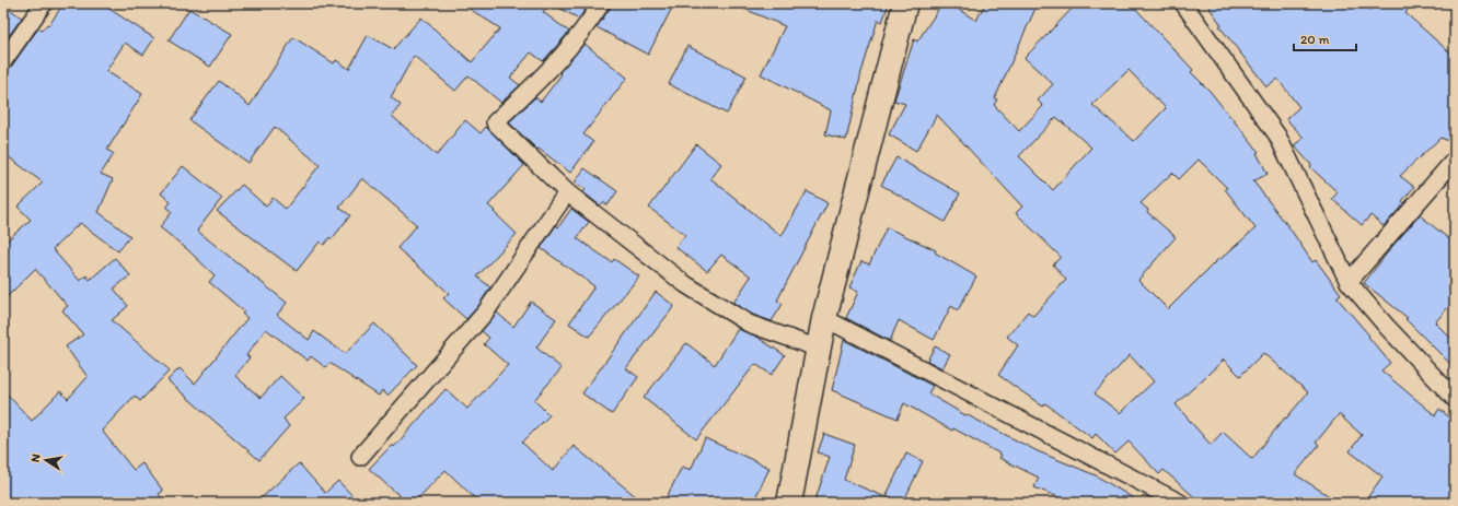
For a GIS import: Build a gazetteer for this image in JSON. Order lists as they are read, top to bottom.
{
  "scale_bar": "20 m",
  "north": "left"
}
